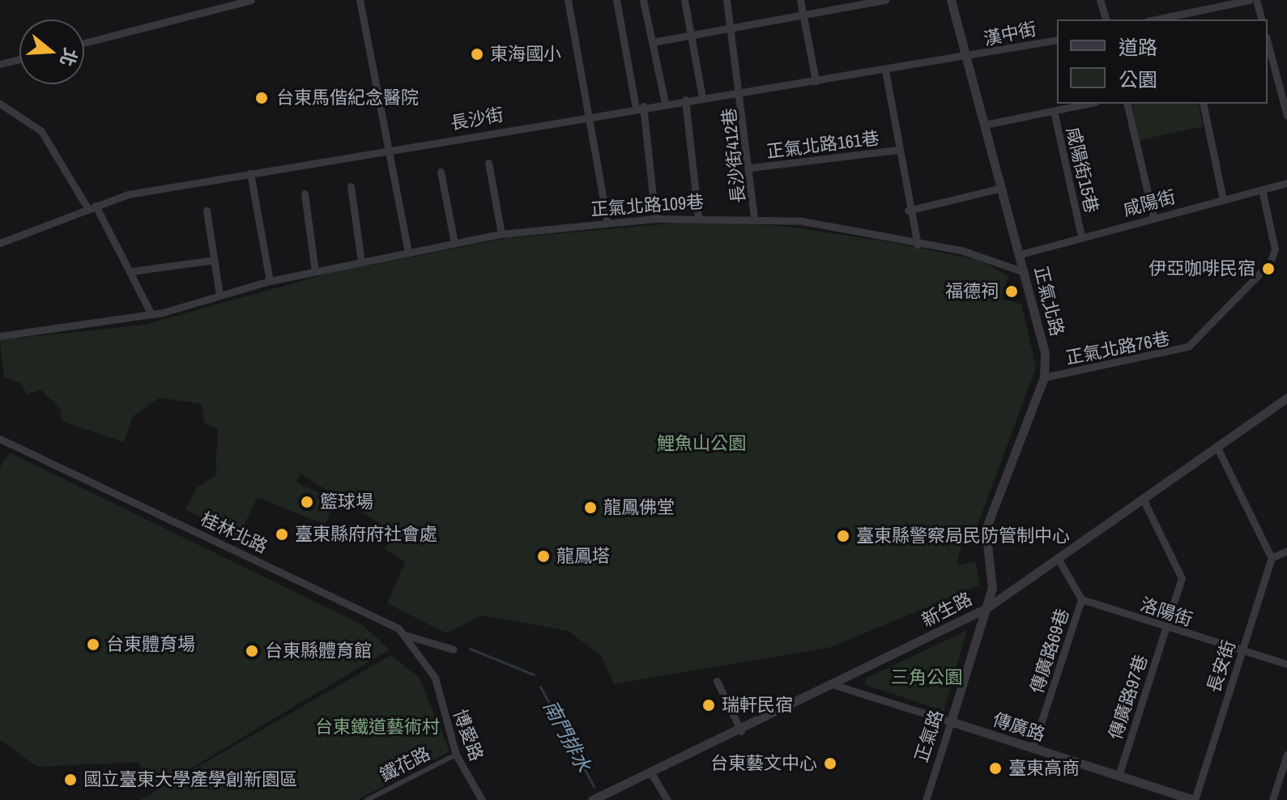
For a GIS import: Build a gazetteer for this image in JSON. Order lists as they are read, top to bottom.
{
  "streets": {
    "street": [
      "漢中街",
      "長沙街",
      "正氣北路161巷",
      "長沙街412巷",
      "咸陽街15巷",
      "咸陽街",
      "正氣北路109巷",
      "正氣北路",
      "正氣北路76巷",
      "桂林北路",
      "新生路",
      "洛陽街",
      "傳廣路69巷",
      "長安街",
      "傳廣路97巷",
      "傳廣路",
      "博愛路",
      "正氣路",
      "鐵花路"
    ]
  },
  "crossings": [
    ["漢中街", "長沙街"],
    ["漢中街", "正氣北路"],
    ["長沙街", "長沙街412巷"],
    ["長沙街", "正氣北路"],
    ["正氣北路161巷", "長沙街412巷"],
    ["長沙街412巷", "正氣北路109巷"],
    ["咸陽街15巷", "咸陽街"],
    ["咸陽街", "正氣北路"],
    ["咸陽街", "正氣北路76巷"],
    ["正氣北路109巷", "正氣北路"],
    ["正氣北路", "正氣北路76巷"],
    ["正氣北路", "新生路"],
    ["正氣北路", "正氣路"],
    ["桂林北路", "博愛路"],
    ["新生路", "傳廣路97巷"],
    ["新生路", "傳廣路"],
    ["新生路", "正氣路"],
    ["洛陽街", "傳廣路69巷"],
    ["洛陽街", "長安街"],
    ["洛陽街", "傳廣路97巷"],
    ["傳廣路69巷", "傳廣路"],
    ["長安街", "傳廣路"],
    ["傳廣路97巷", "傳廣路"],
    ["傳廣路", "正氣路"],
    ["博愛路", "鐵花路"]
  ],
  "water": ["南門排水"],
  "parks": ["鯉魚山公園", "三角公園", "台東鐵道藝術村"],
  "places": [
    "東海國小",
    "台東馬偕紀念醫院",
    "伊亞咖啡民宿",
    "福德祠",
    "籃球場",
    "龍鳳佛堂",
    "臺東縣府府社會處",
    "臺東縣警察局民防管制中心",
    "龍鳳塔",
    "台東體育場",
    "台東縣體育館",
    "瑞軒民宿",
    "台東藝文中心",
    "臺東高商",
    "國立臺東大學產學創新園區"
  ],
  "legend": ["道路", "公園"],
  "north": "right"
}
